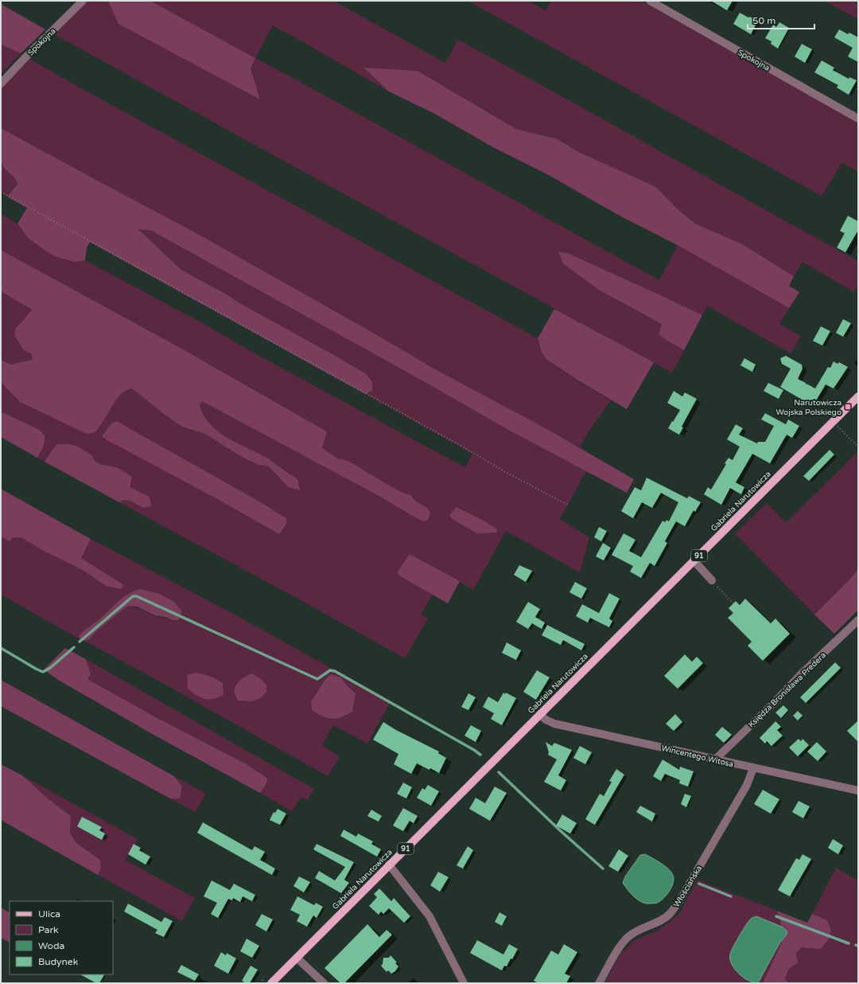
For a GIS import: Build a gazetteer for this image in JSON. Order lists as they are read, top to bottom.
{
  "streets": {
    "main road": ["Gabriela Narutowicza", "91"],
    "street": [
      "Spokojna",
      "Księdza Bronisława Predera",
      "Wincentego Witosa",
      "Włościańska"
    ]
  },
  "crossings": [
    ["Gabriela Narutowicza", "Wincentego Witosa"],
    ["Księdza Bronisława Predera", "Wincentego Witosa"],
    ["Wincentego Witosa", "Włościańska"]
  ],
  "places": {
    "transit": ["Narutowicza Wojska Polskiego"]
  },
  "legend": [
    "Ulica",
    "Park",
    "Woda",
    "Budynek"
  ],
  "scale_bar": "50 m"
}
